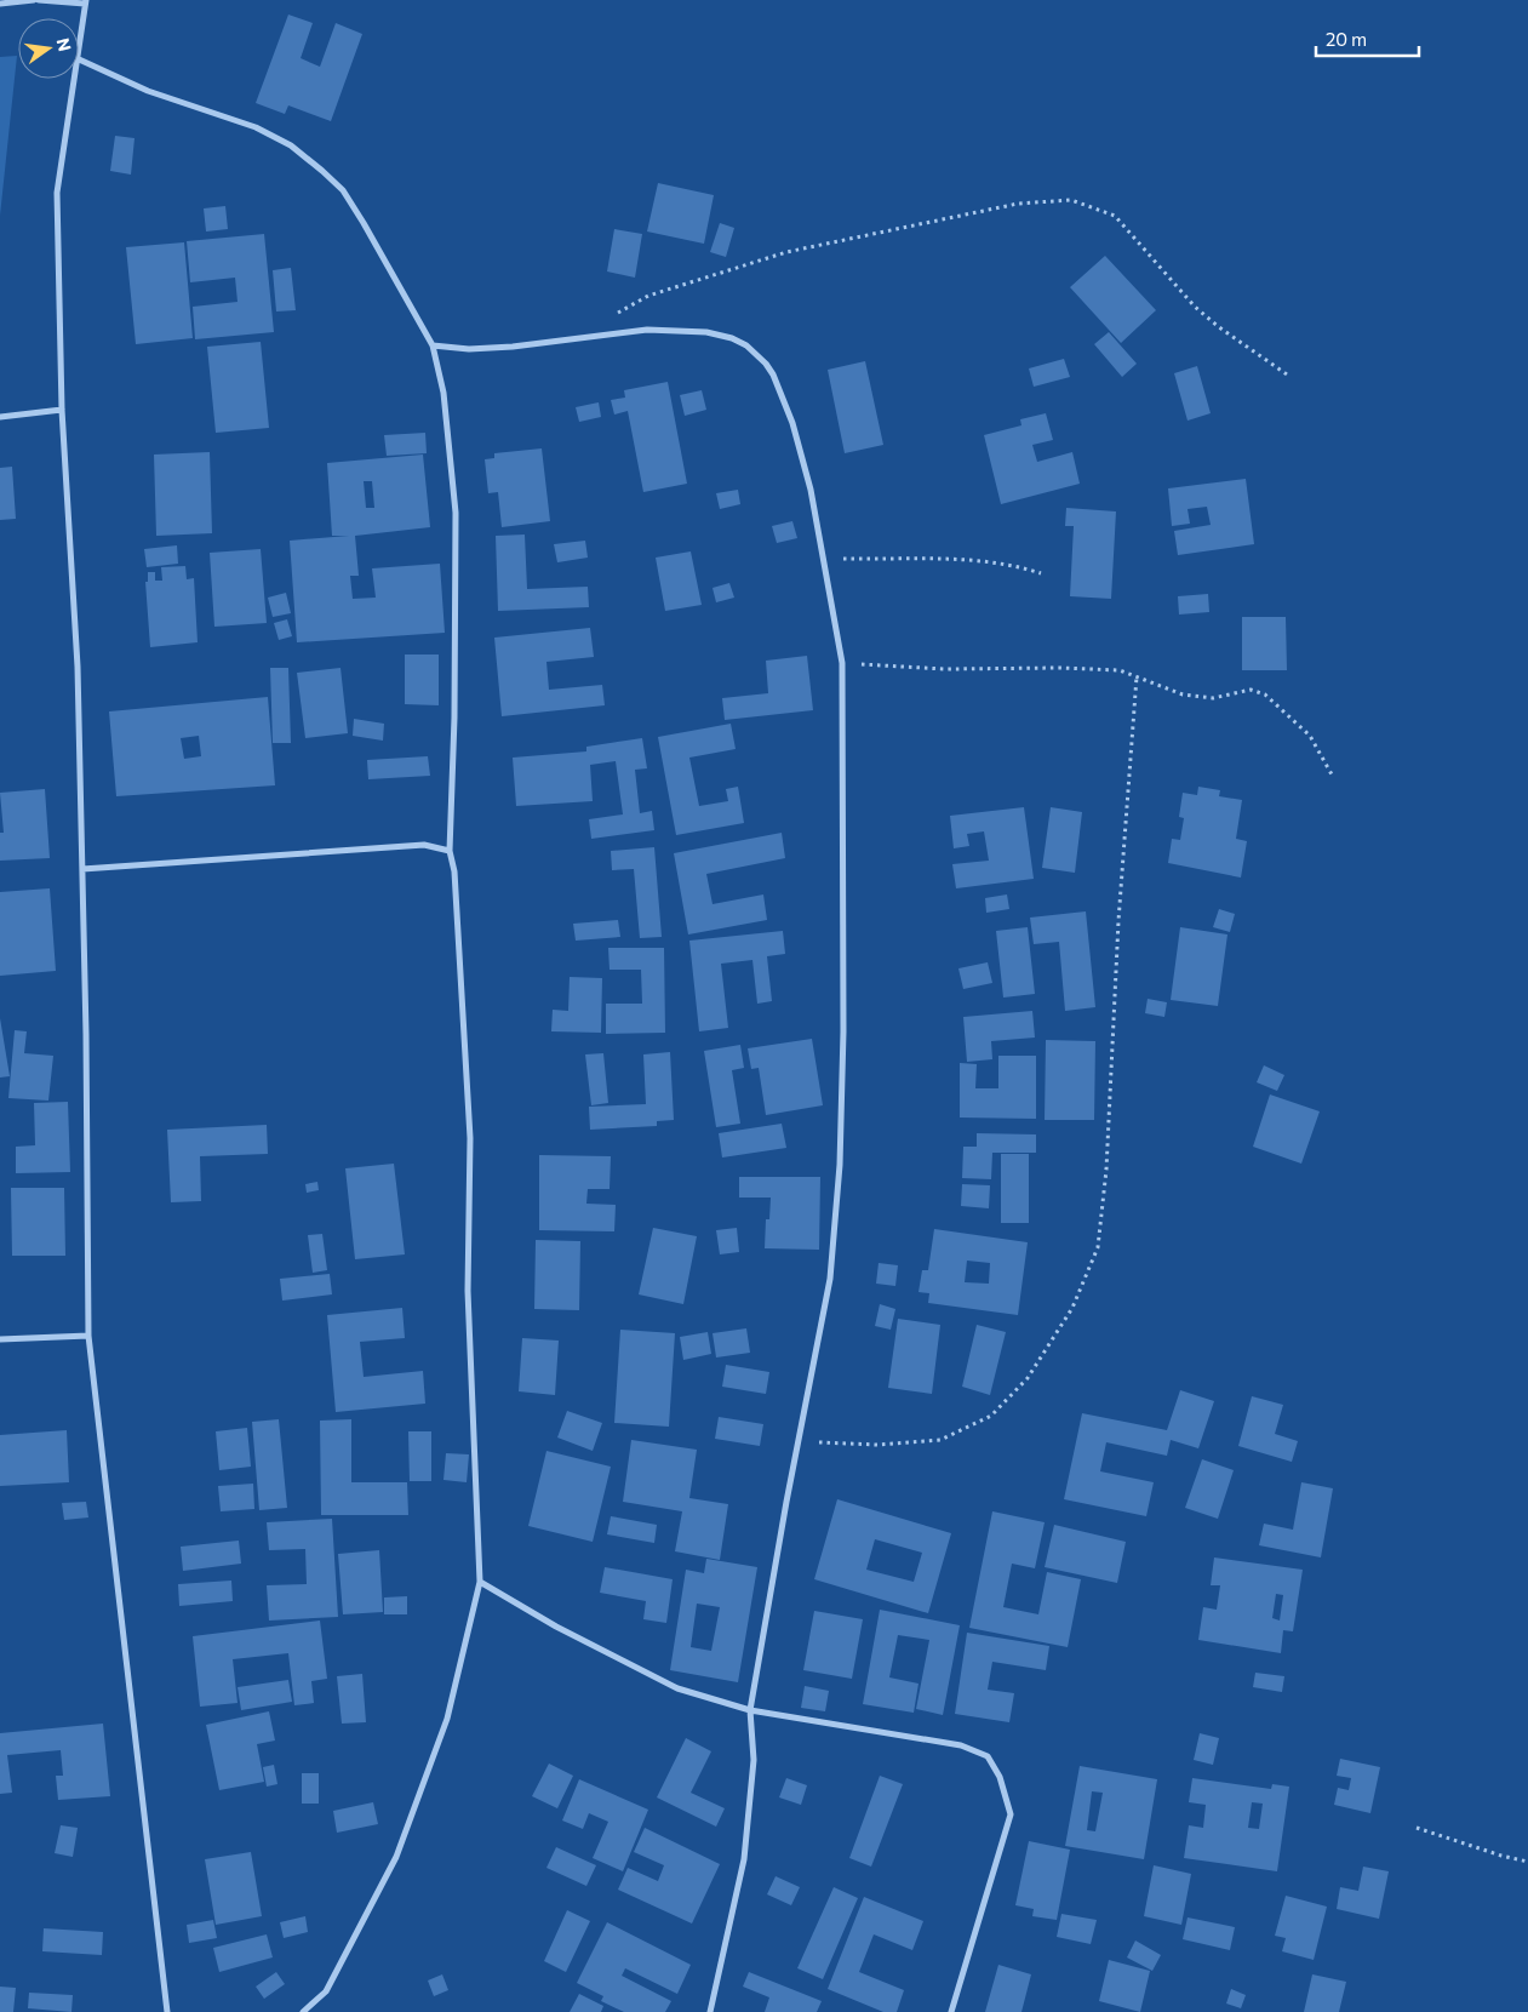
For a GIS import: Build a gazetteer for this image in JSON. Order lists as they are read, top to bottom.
{
  "scale_bar": "20 m",
  "north": "right"
}
